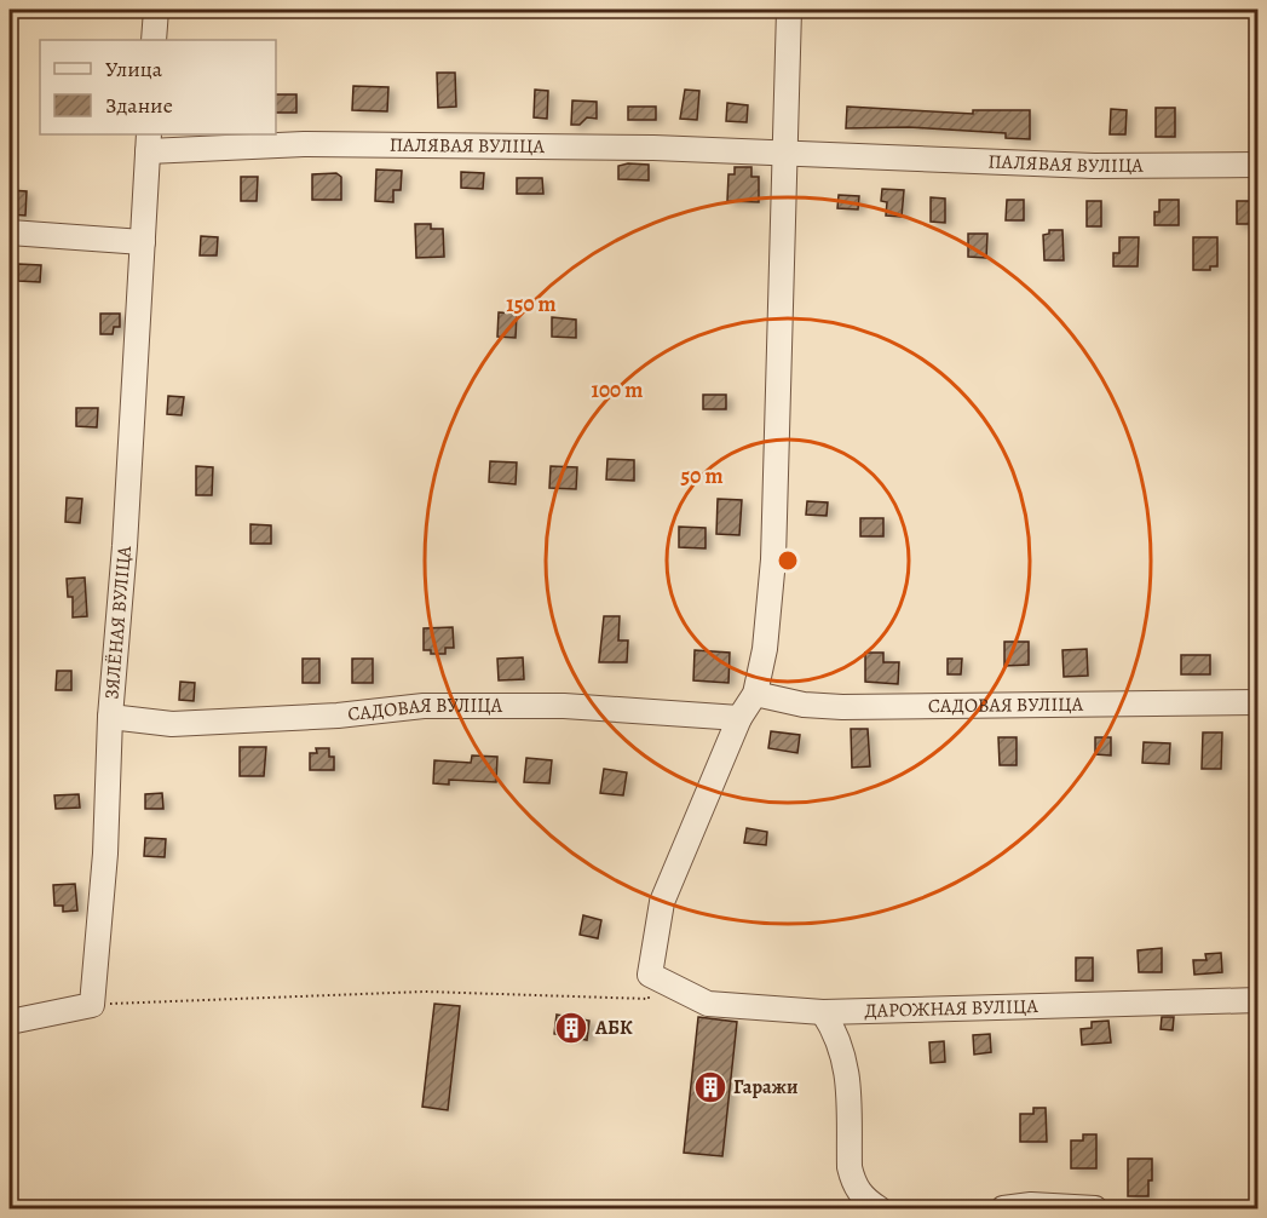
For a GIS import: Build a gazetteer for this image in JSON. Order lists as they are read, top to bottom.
{
  "streets": {
    "street": [
      "ПАЛЯВАЯ ВУЛІЦА",
      "ЗЯЛЁНАЯ ВУЛІЦА",
      "САДОВАЯ ВУЛІЦА",
      "ДАРОЖНАЯ ВУЛІЦА"
    ]
  },
  "crossings": [
    ["ПАЛЯВАЯ ВУЛІЦА", "ЗЯЛЁНАЯ ВУЛІЦА"],
    ["ЗЯЛЁНАЯ ВУЛІЦА", "САДОВАЯ ВУЛІЦА"]
  ],
  "places": {
    "building": ["АБК", "Гаражи"]
  },
  "legend": ["Улица", "Здание"],
  "rings": ["150 m", "100 m", "50 m"]
}
